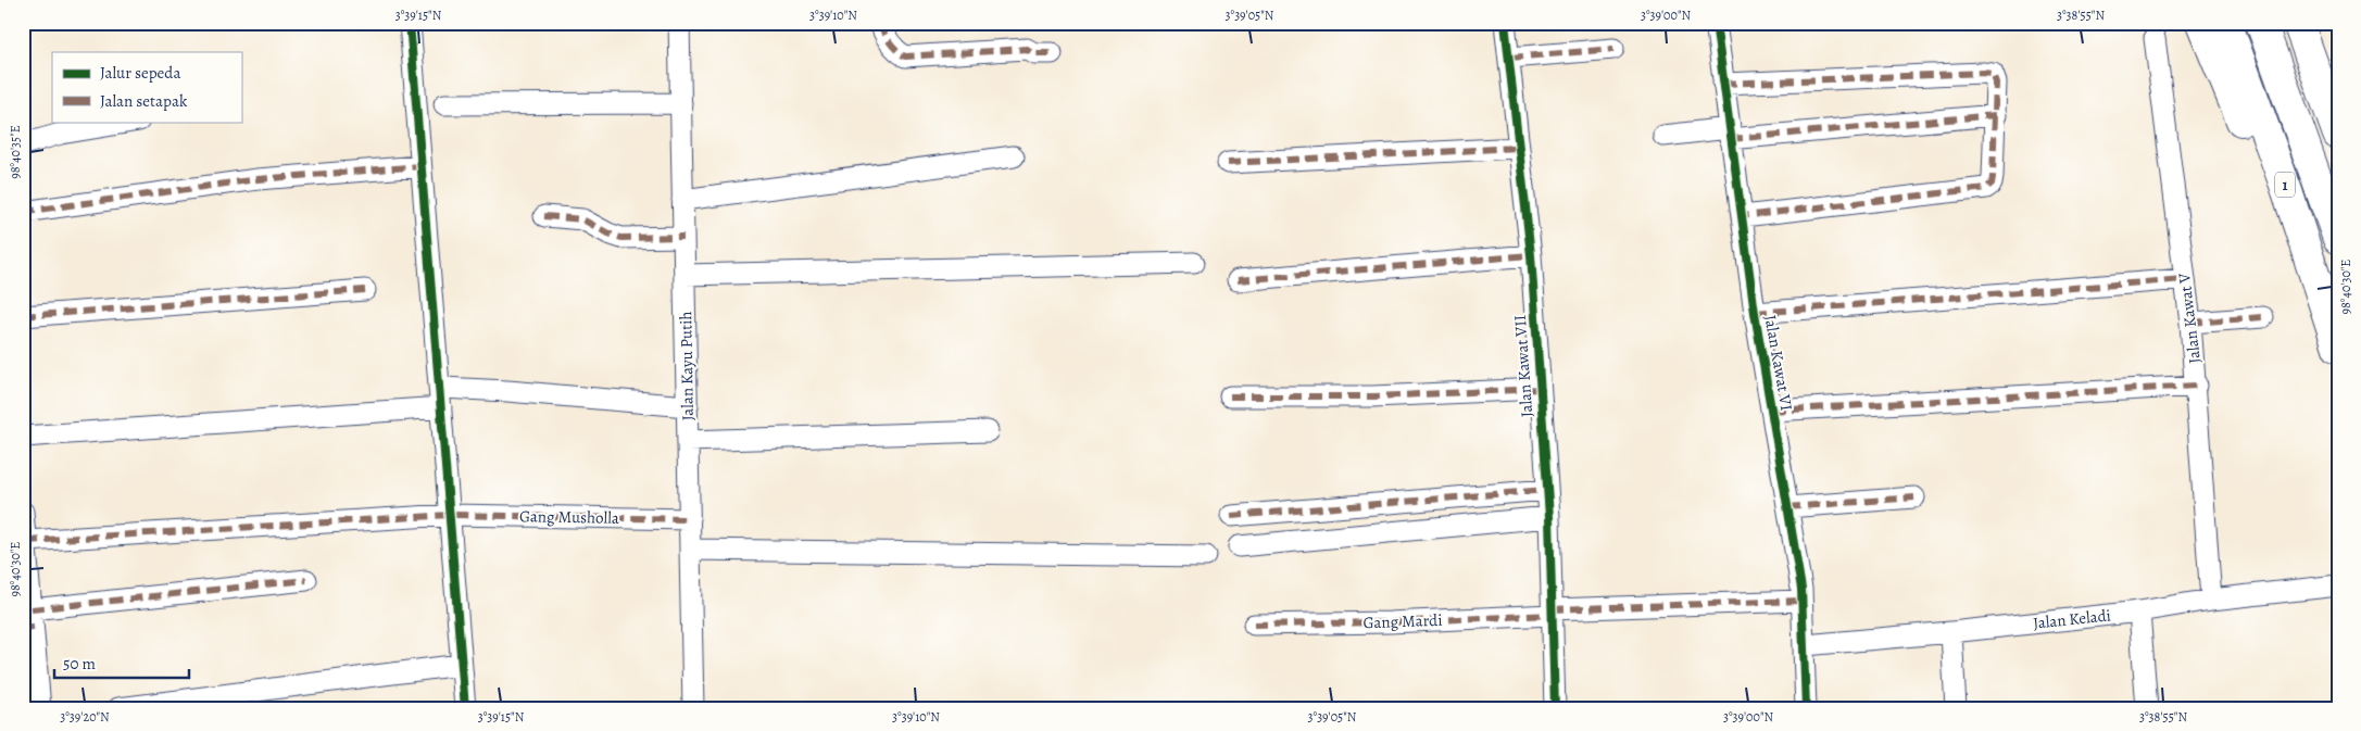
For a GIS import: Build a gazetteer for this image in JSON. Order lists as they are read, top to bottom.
{
  "streets": {
    "highway": ["1"],
    "street": [
      "Jalan Kawat V",
      "Jalan Kawat VI",
      "Jalan Kayu Putih",
      "Jalan Kawat VII",
      "Gang Musholla",
      "Jalan Keladi",
      "Gang Mardi"
    ]
  },
  "crossings": [
    ["Jalan Kawat V", "Jalan Keladi"],
    ["Jalan Kawat VI", "Jalan Keladi"],
    ["Jalan Kawat VI", "Gang Mardi"],
    ["Jalan Kayu Putih", "Gang Musholla"],
    ["Jalan Kawat VII", "Gang Mardi"]
  ],
  "legend": ["Jalur sepeda", "Jalan setapak"],
  "scale_bar": "50 m",
  "coordinates": [
    "3°39'15\"N",
    "3°39'10\"N",
    "3°39'05\"N",
    "3°39'00\"N",
    "3°38'55\"N",
    "98°40'35\"E",
    "98°40'30\"E",
    "3°39'20\"N"
  ]
}
